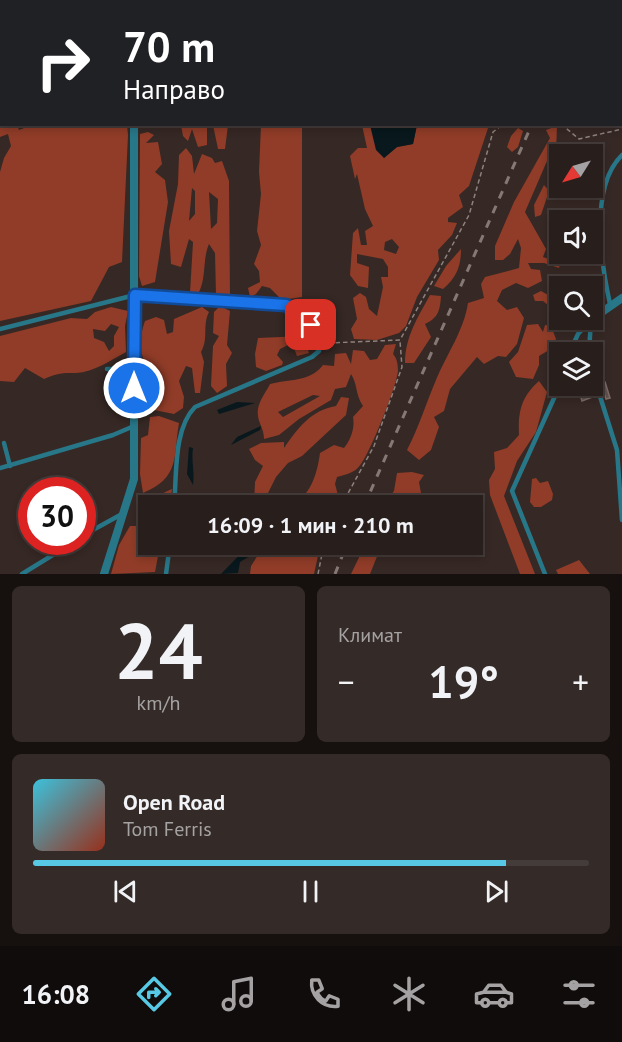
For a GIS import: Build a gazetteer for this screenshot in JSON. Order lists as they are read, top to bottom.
{
  "north": "bottom left",
  "page": {
    "turn": ["70 m", "Направо"],
    "limit": "30",
    "trip": "16:09 · 1 мин · 210 m",
    "tile": [
      ["24", "km/h"],
      "Климат"
    ],
    "heat": ["−", "19°", "+"],
    "song": ["Open Road", "Tom Ferris"],
    "tabs": "16:08"
  }
}
